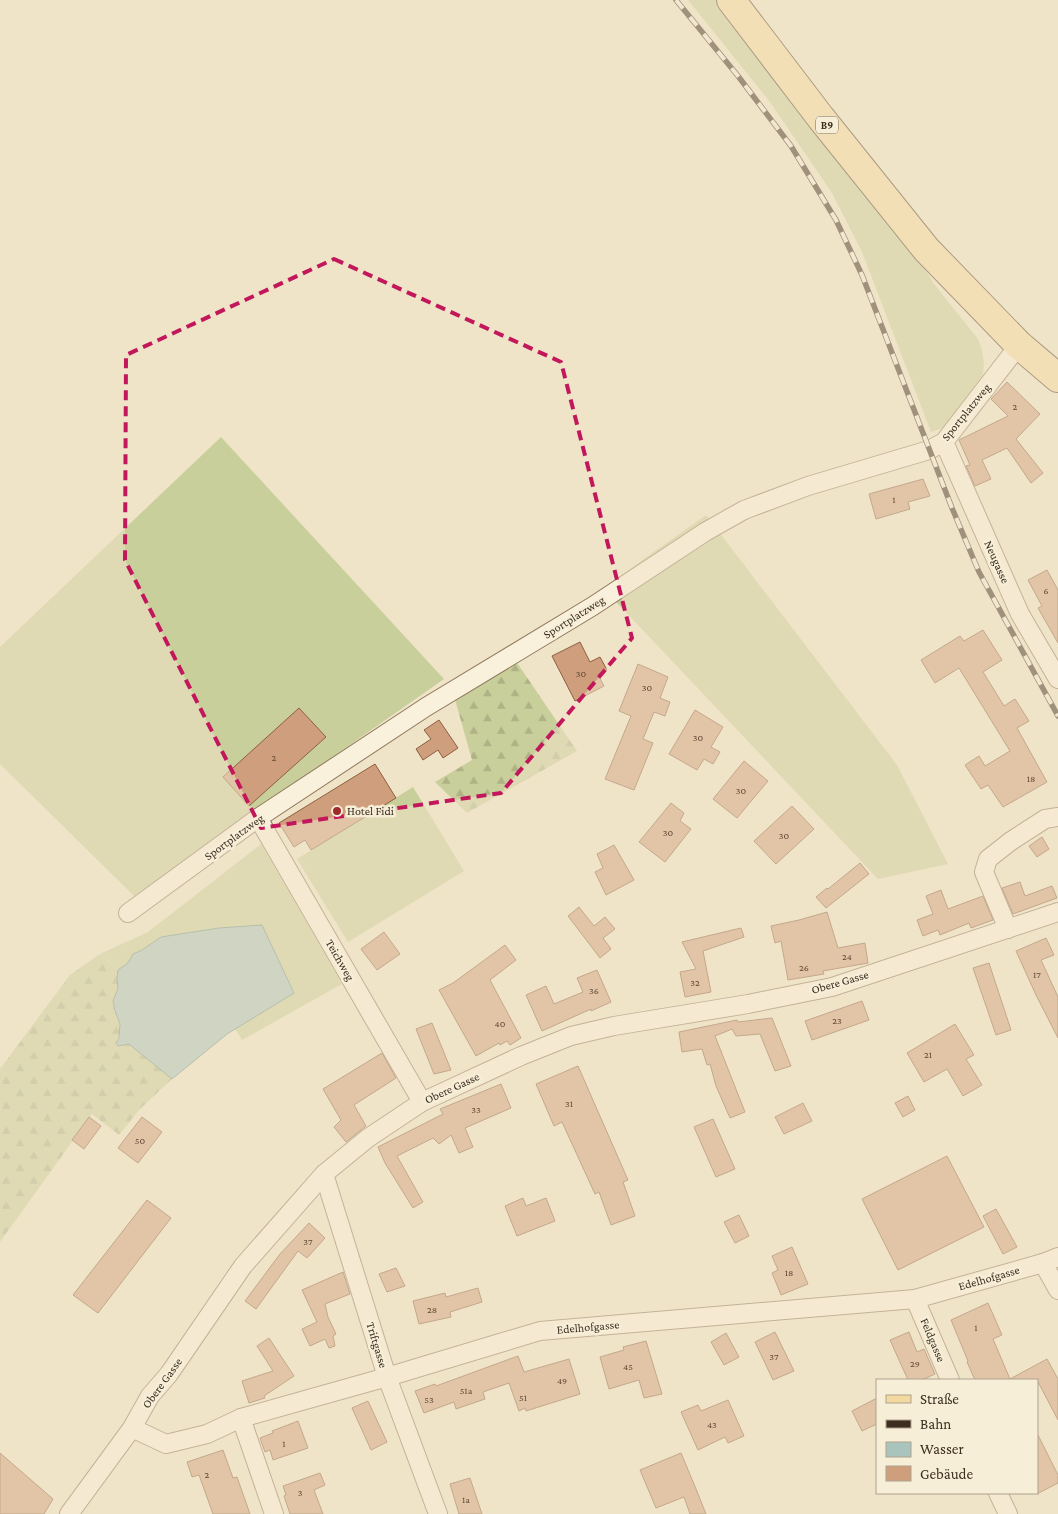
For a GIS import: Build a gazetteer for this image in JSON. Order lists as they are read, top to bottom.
{
  "streets": {
    "main road": ["B9"],
    "street": [
      "Sportplatzweg",
      "Neugasse",
      "Teichweg",
      "Obere Gasse",
      "Edelhofgasse",
      "Feldgasse",
      "Triftgasse"
    ]
  },
  "crossings": [
    ["B9", "Sportplatzweg"],
    ["Sportplatzweg", "Neugasse"],
    ["Sportplatzweg", "Teichweg"],
    ["Teichweg", "Obere Gasse"],
    ["Obere Gasse", "Edelhofgasse"],
    ["Obere Gasse", "Triftgasse"],
    ["Edelhofgasse", "Feldgasse"],
    ["Edelhofgasse", "Triftgasse"]
  ],
  "places": ["Hotel Fidi"],
  "house_numbers": [
    "2",
    "1",
    "6",
    "30",
    "30",
    "30",
    "2",
    "18",
    "30",
    "30",
    "30",
    "24",
    "26",
    "17",
    "32",
    "36",
    "23",
    "40",
    "21",
    "31",
    "33",
    "50",
    "37",
    "18",
    "28",
    "1",
    "37",
    "29",
    "45",
    "49",
    "51a",
    "51",
    "53",
    "43",
    "1",
    "2",
    "3",
    "1a"
  ],
  "legend": [
    "Straße",
    "Bahn",
    "Wasser",
    "Gebäude"
  ]
}
